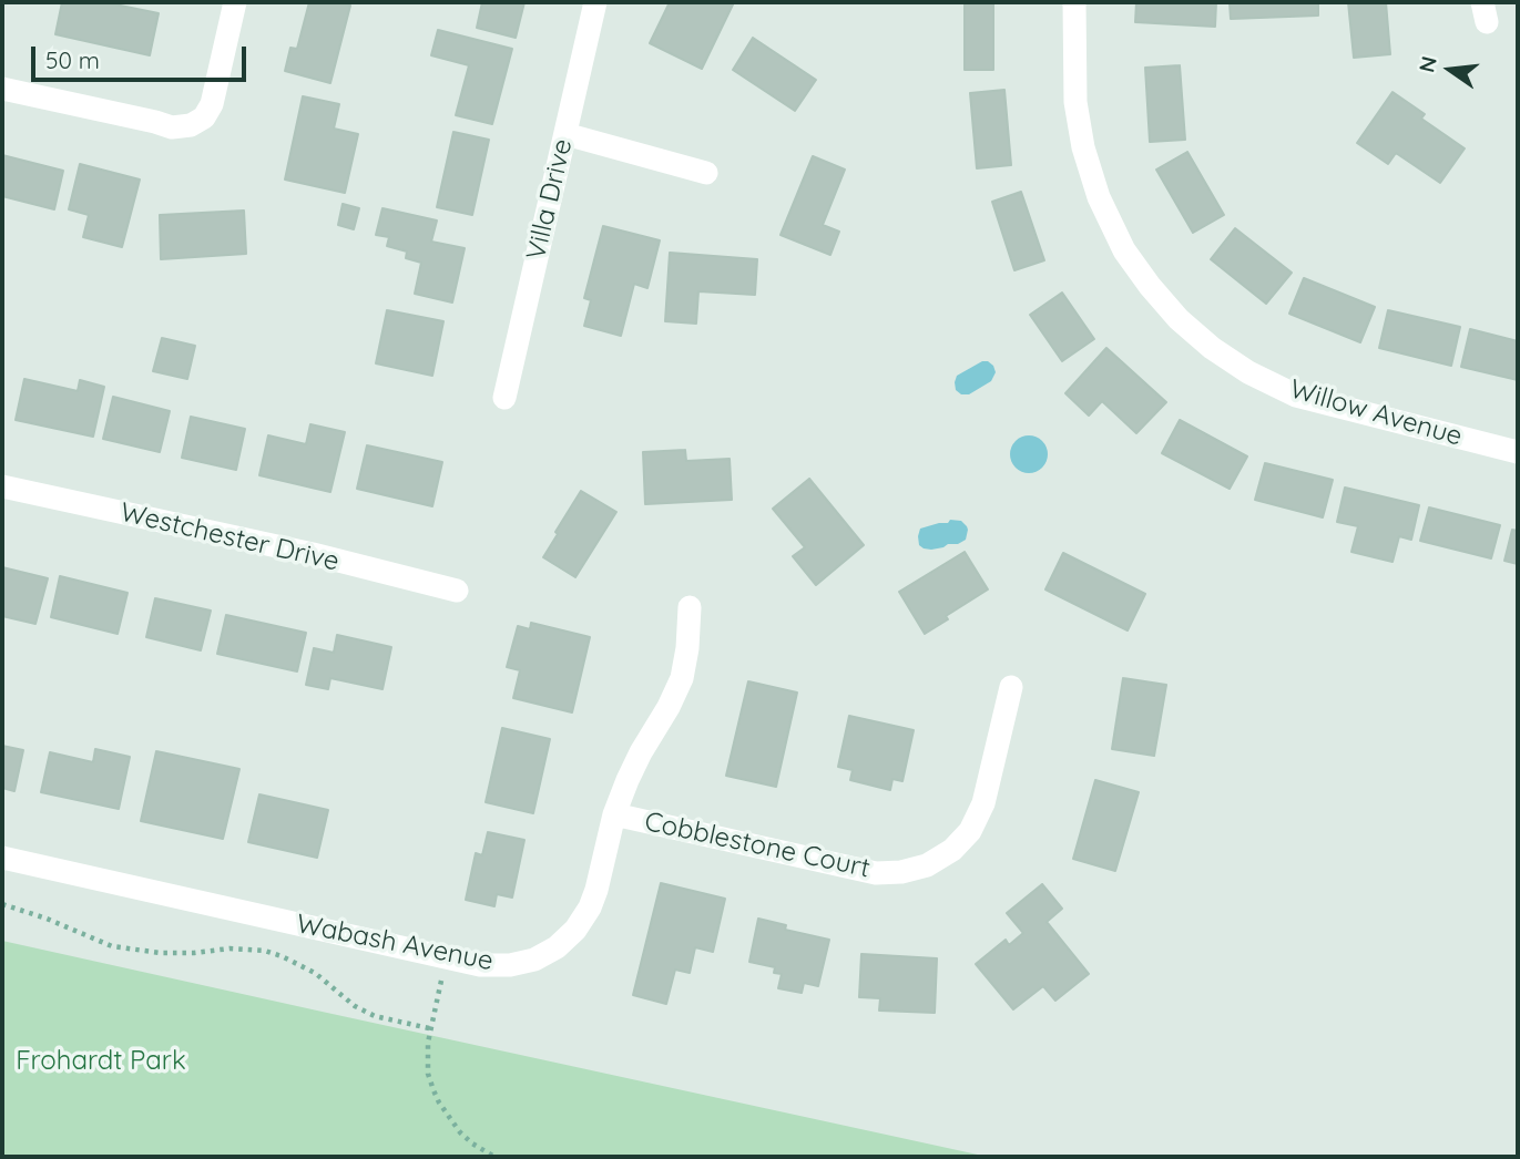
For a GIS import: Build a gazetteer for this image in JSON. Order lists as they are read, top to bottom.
{
  "streets": {
    "street": [
      "Villa Drive",
      "Willow Avenue",
      "Westchester Drive",
      "Cobblestone Court",
      "Wabash Avenue"
    ]
  },
  "crossings": [
    ["Cobblestone Court", "Wabash Avenue"]
  ],
  "parks": ["Frohardt Park"],
  "scale_bar": "50 m",
  "north": "left"
}
